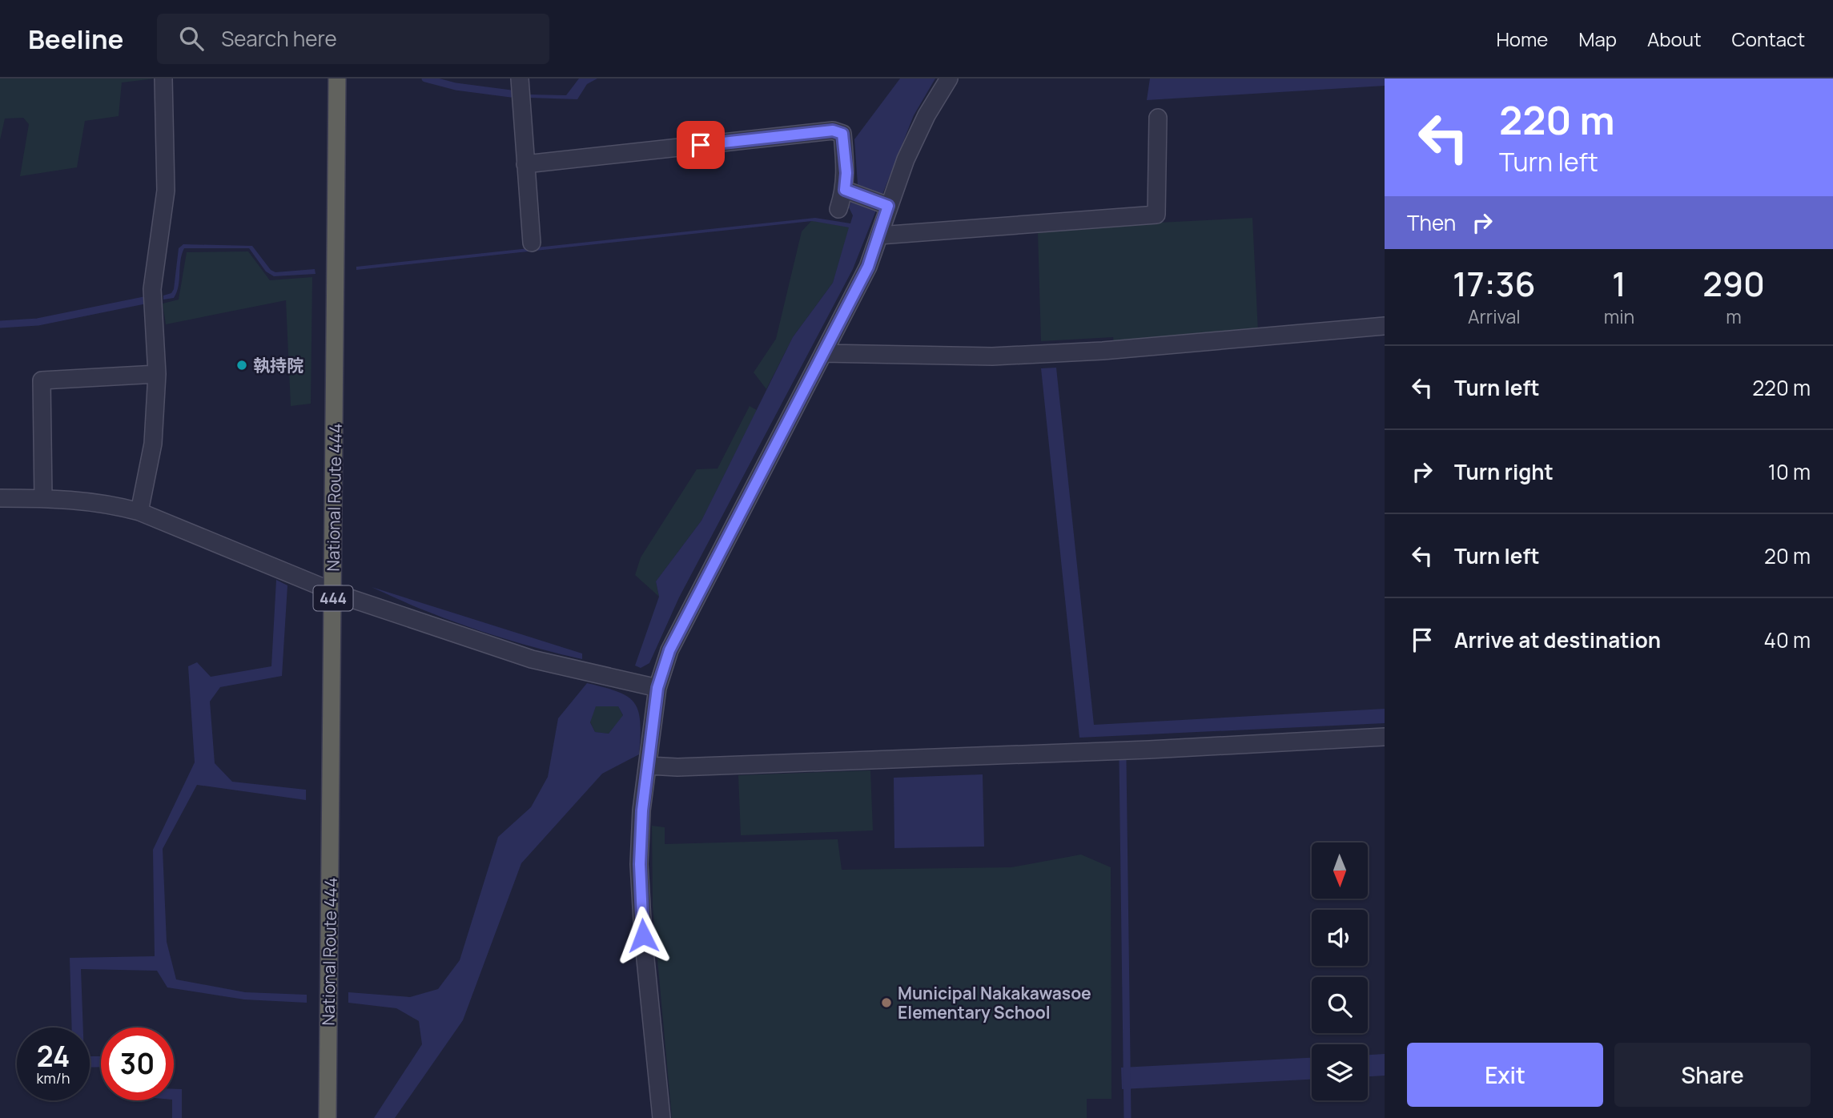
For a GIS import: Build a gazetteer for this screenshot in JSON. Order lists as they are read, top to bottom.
{
  "streets": {
    "highway": ["National Route 444", "444"]
  },
  "places": ["執持院", "Municipal Nakakawasoe Elementary School"],
  "north": "bottom",
  "page": {
    "header": "Beeline",
    "search": "Search here",
    "nav": [
      "Home",
      "Map",
      "About",
      "Contact"
    ],
    "turn": ["220 m", "Turn left"],
    "then": "Then",
    "eta": [
      "17:36",
      "Arrival",
      "1",
      "min",
      "290",
      "m"
    ],
    "list": [
      {
        "name": "Turn left",
        "value": "220 m"
      },
      {
        "name": "Turn right",
        "value": "10 m"
      },
      {
        "name": "Turn left",
        "value": "20 m"
      },
      {
        "name": "Arrive at destination",
        "value": "40 m"
      }
    ],
    "speed": "24 km/h",
    "limit": "30",
    "buttons": ["Exit", "Share"]
  }
}
